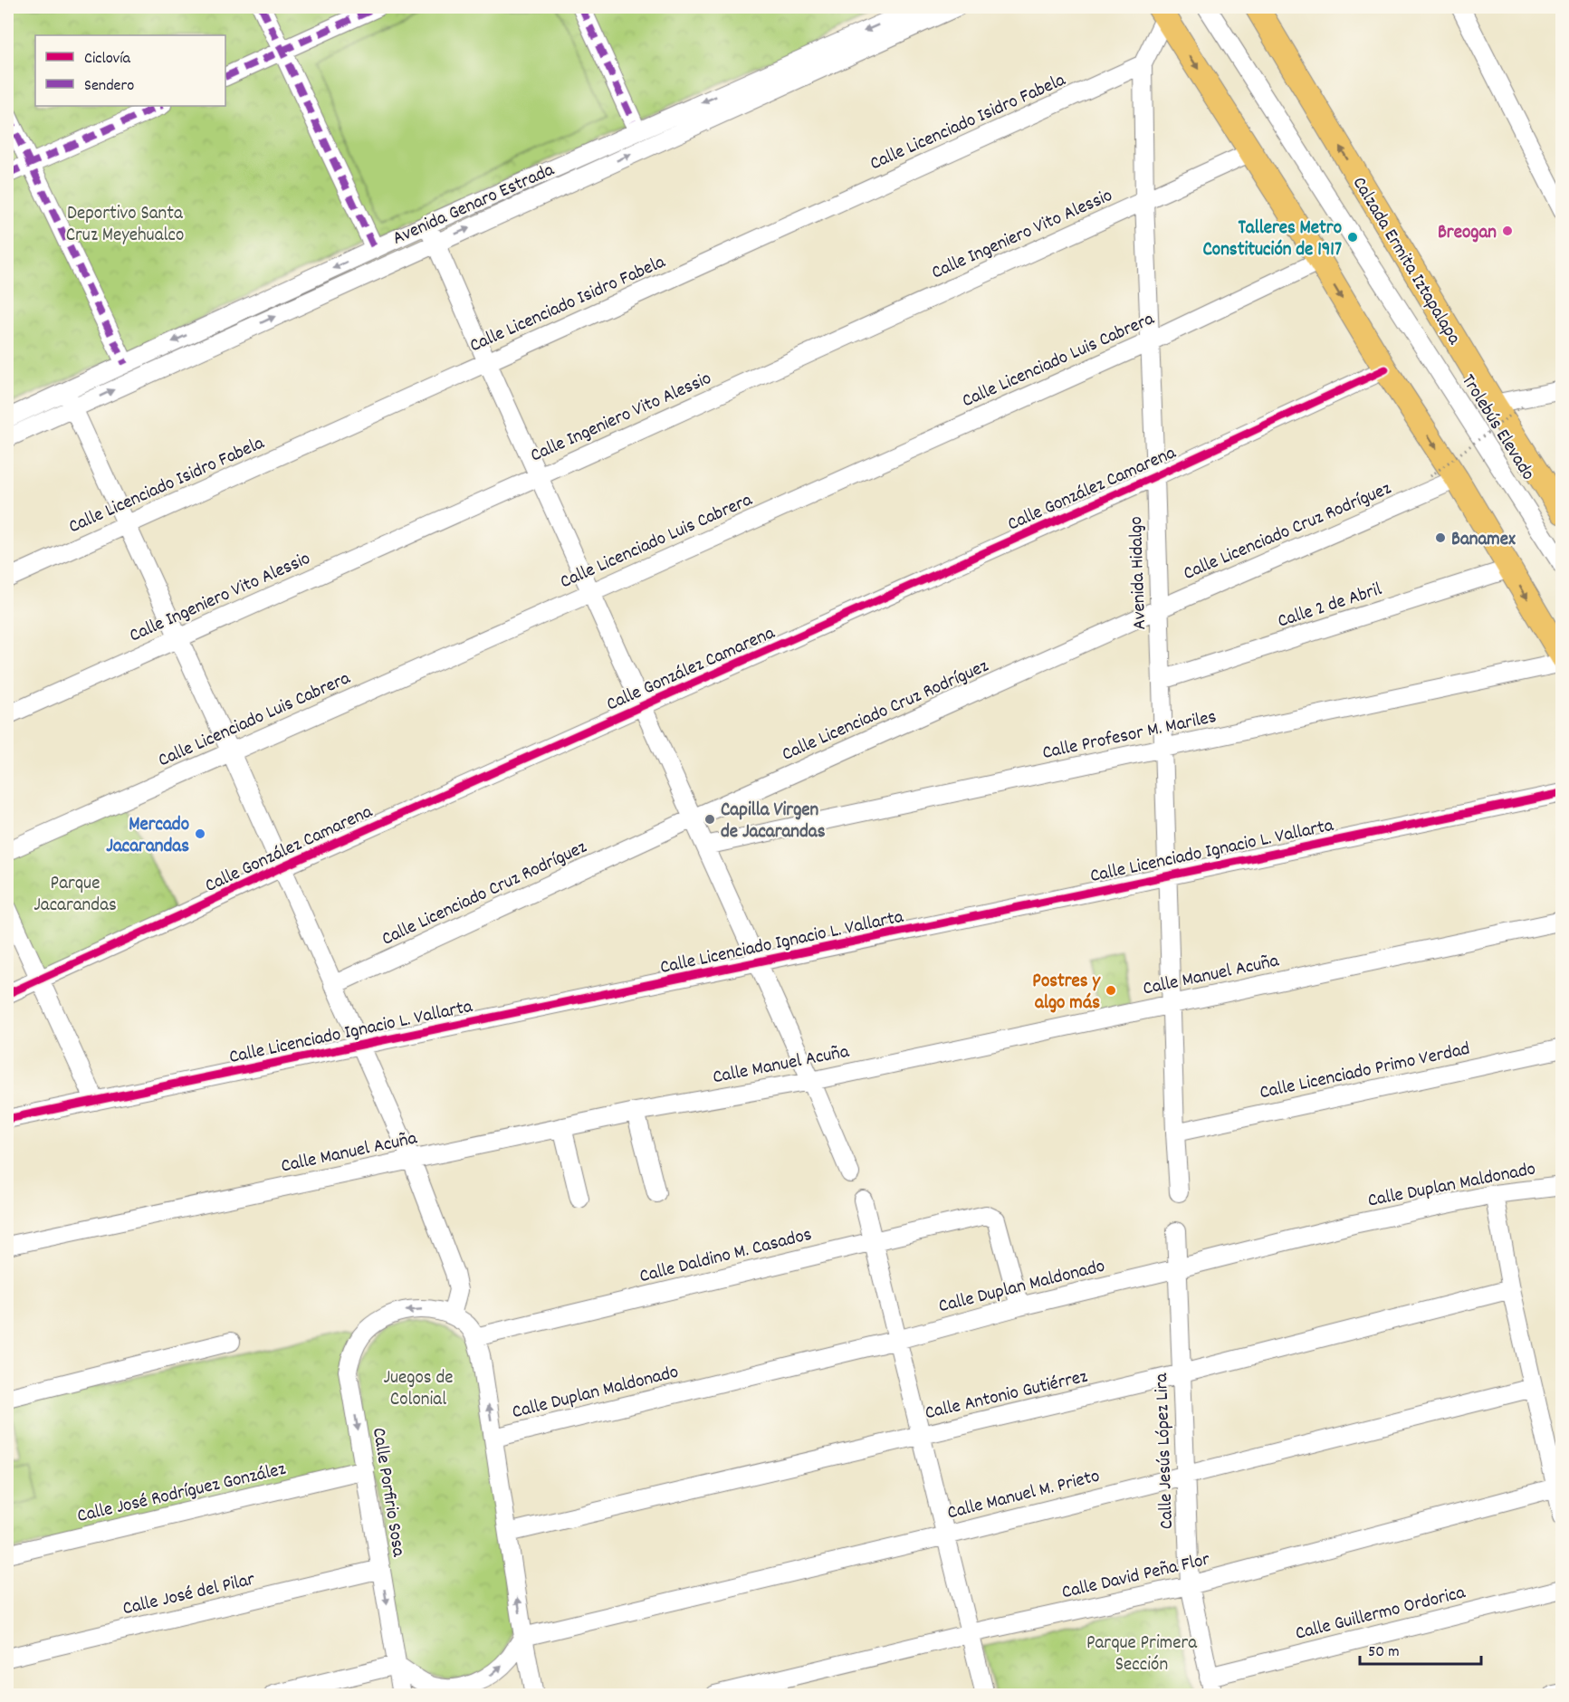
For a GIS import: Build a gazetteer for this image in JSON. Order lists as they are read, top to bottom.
{
  "streets": {
    "main road": ["Calzada Ermita Iztapalapa"],
    "street": [
      "Calle Licenciado Isidro Fabela",
      "Avenida Genaro Estrada",
      "Calle Ingeniero Vito Alessio",
      "Calle Licenciado Luis Cabrera",
      "Trolebús Elevado",
      "Calle González Camarena",
      "Calle Licenciado Cruz Rodríguez",
      "Avenida Hidalgo",
      "Calle 2 de Abril",
      "Calle Profesor M. Mariles",
      "Calle Licenciado Ignacio L. Vallarta",
      "Calle Manuel Acuña",
      "Calle Licenciado Primo Verdad",
      "Calle Duplan Maldonado",
      "Calle Daldino M. Casados",
      "Calle Antonio Gutiérrez",
      "Calle Jesús López Lira",
      "Calle José Rodríguez González",
      "Calle Porfirio Sosa",
      "Calle Manuel M. Prieto",
      "Calle David Peña Flor",
      "Calle José del Pilar",
      "Calle Guillermo Ordorica"
    ]
  },
  "crossings": [
    ["Calle Licenciado Isidro Fabela", "Avenida Hidalgo"],
    ["Calle Ingeniero Vito Alessio", "Avenida Hidalgo"],
    ["Calle Licenciado Luis Cabrera", "Avenida Hidalgo"],
    ["Calle González Camarena", "Avenida Hidalgo"],
    ["Calle Licenciado Cruz Rodríguez", "Avenida Hidalgo"],
    ["Avenida Hidalgo", "Calle 2 de Abril"],
    ["Avenida Hidalgo", "Calle Profesor M. Mariles"],
    ["Avenida Hidalgo", "Calle Licenciado Ignacio L. Vallarta"],
    ["Avenida Hidalgo", "Calle Manuel Acuña"],
    ["Avenida Hidalgo", "Calle Licenciado Primo Verdad"],
    ["Calle Duplan Maldonado", "Calle Daldino M. Casados"],
    ["Calle Duplan Maldonado", "Calle Jesús López Lira"],
    ["Calle Daldino M. Casados", "Calle Porfirio Sosa"],
    ["Calle Antonio Gutiérrez", "Calle Jesús López Lira"],
    ["Calle Jesús López Lira", "Calle Manuel M. Prieto"],
    ["Calle Jesús López Lira", "Calle David Peña Flor"],
    ["Calle Jesús López Lira", "Calle Guillermo Ordorica"],
    ["Calle José Rodríguez González", "Calle Porfirio Sosa"],
    ["Calle Porfirio Sosa", "Calle José del Pilar"]
  ],
  "parks": [
    "Deportivo Santa Cruz Meyehualco",
    "Parque Jacarandas",
    "Juegos de Colonial",
    "Parque Primera Sección"
  ],
  "places": [
    "Breogan",
    "Talleres Metro Constitución de 1917",
    "Banamex",
    "Capilla Virgen de Jacarandas",
    "Mercado Jacarandas",
    "Postres y algo más"
  ],
  "legend": ["Ciclovía", "Sendero"],
  "scale_bar": "50 m"
}
